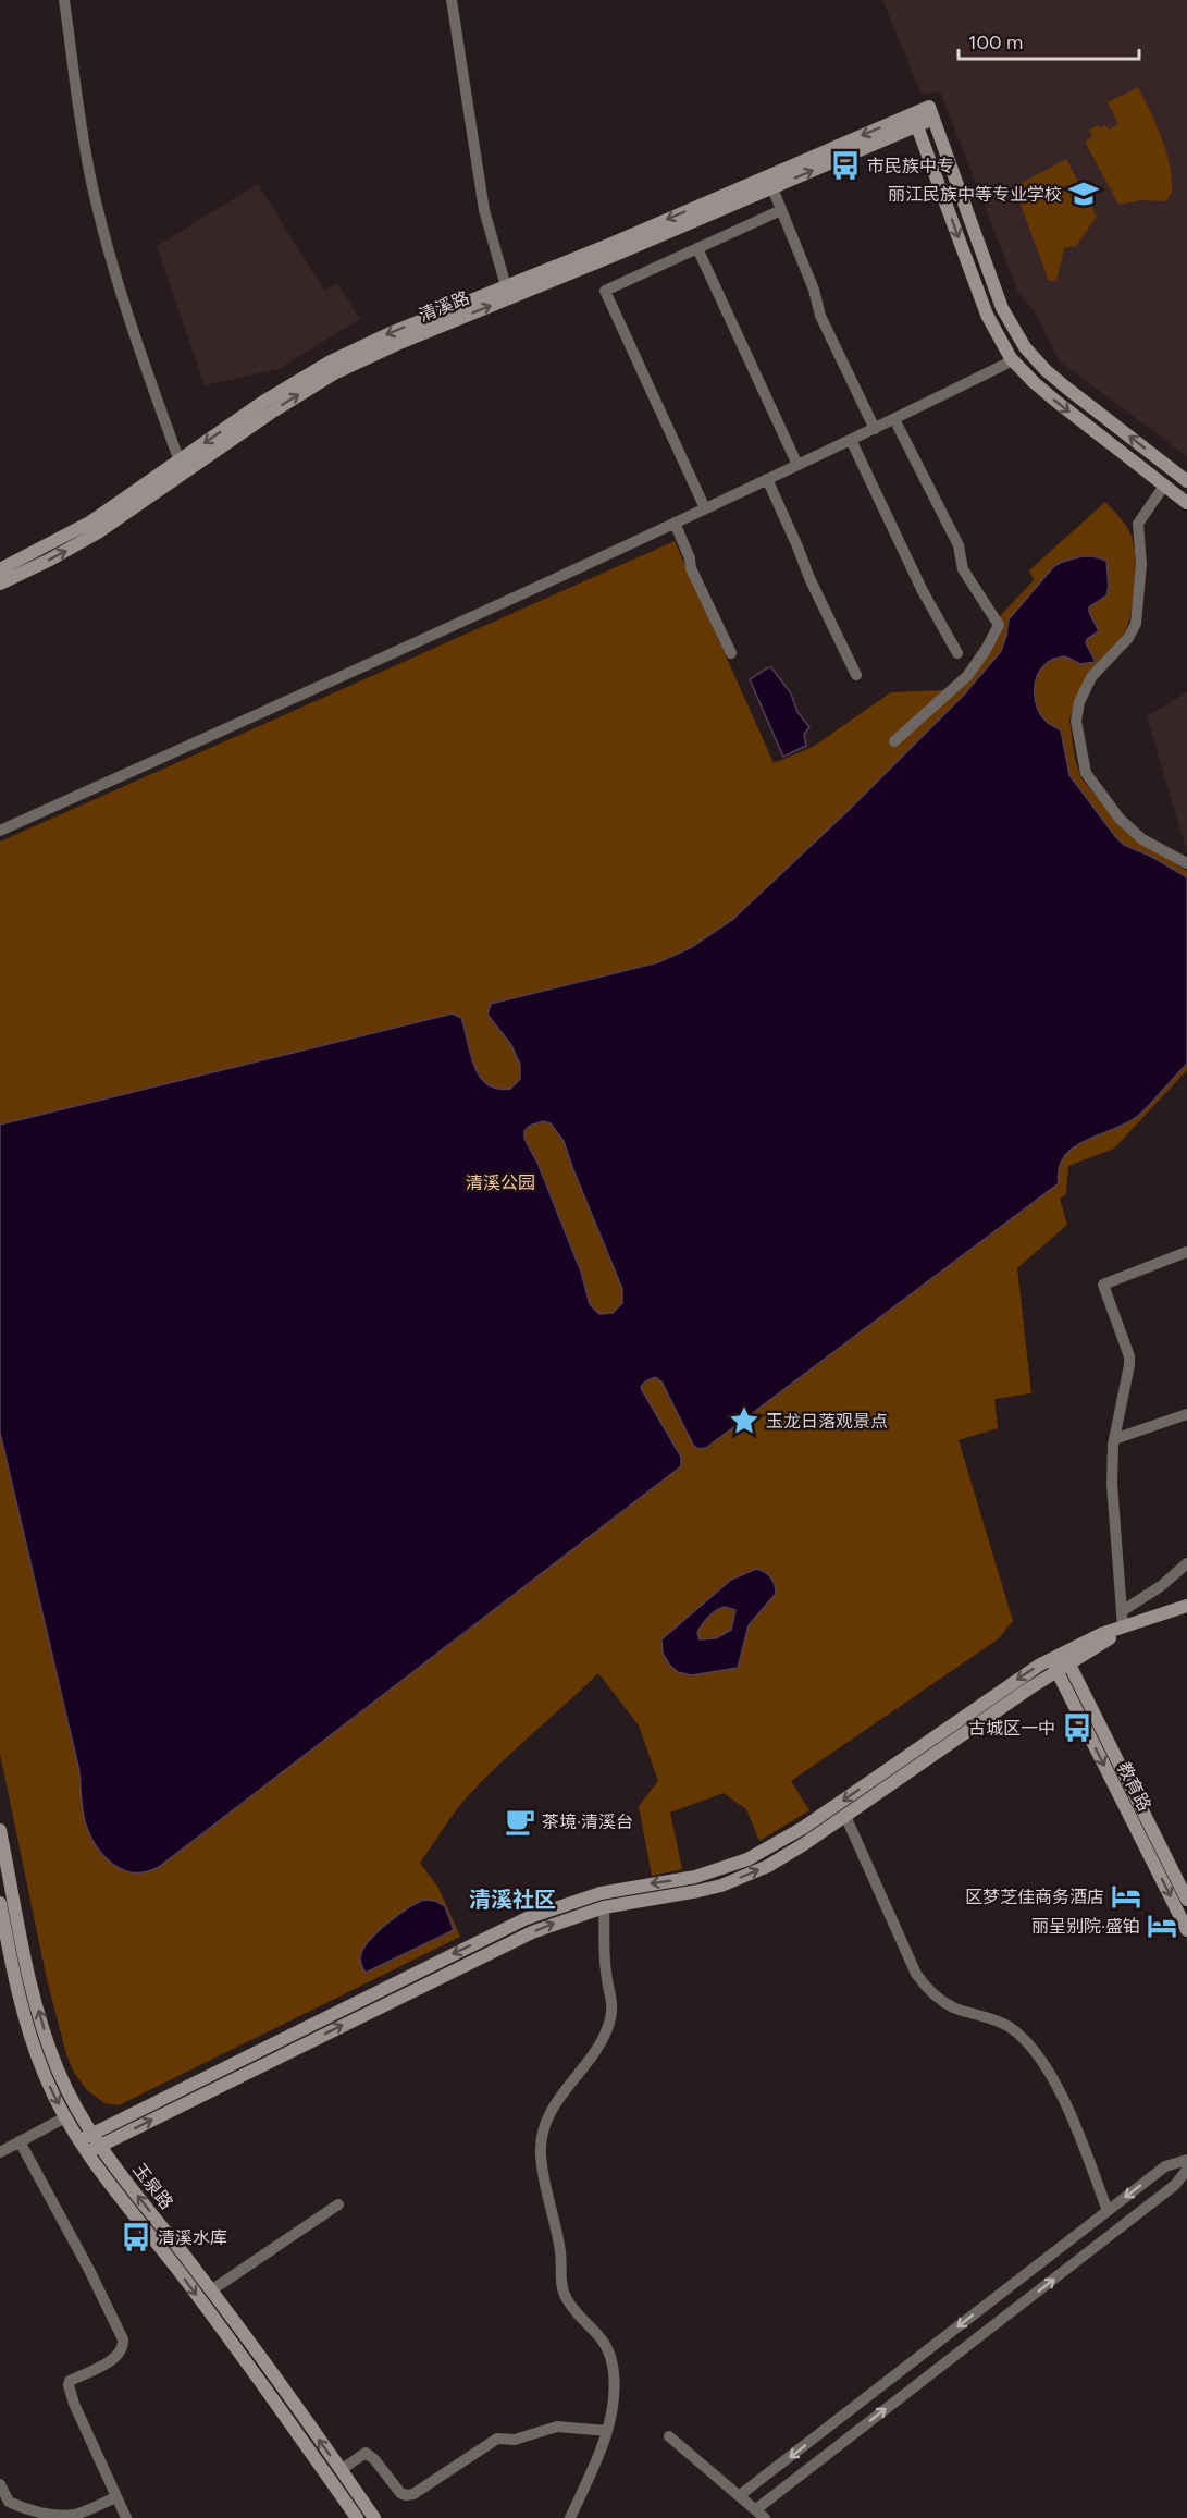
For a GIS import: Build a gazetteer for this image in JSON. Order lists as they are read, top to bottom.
{
  "streets": {
    "street": ["清溪路", "教育路", "玉泉路"]
  },
  "districts": ["清溪社区"],
  "parks": ["清溪公园"],
  "places": {
    "bus stop": ["市民族中专", "古城区一中", "清溪水库"],
    "school or university": ["丽江民族中等专业学校"],
    "place": ["玉龙日落观景点"],
    "cafe": ["茶境·清溪台"],
    "hotel": ["区梦芝佳商务酒店", "丽呈别院·盛铂"]
  },
  "scale_bar": "100 m"
}
